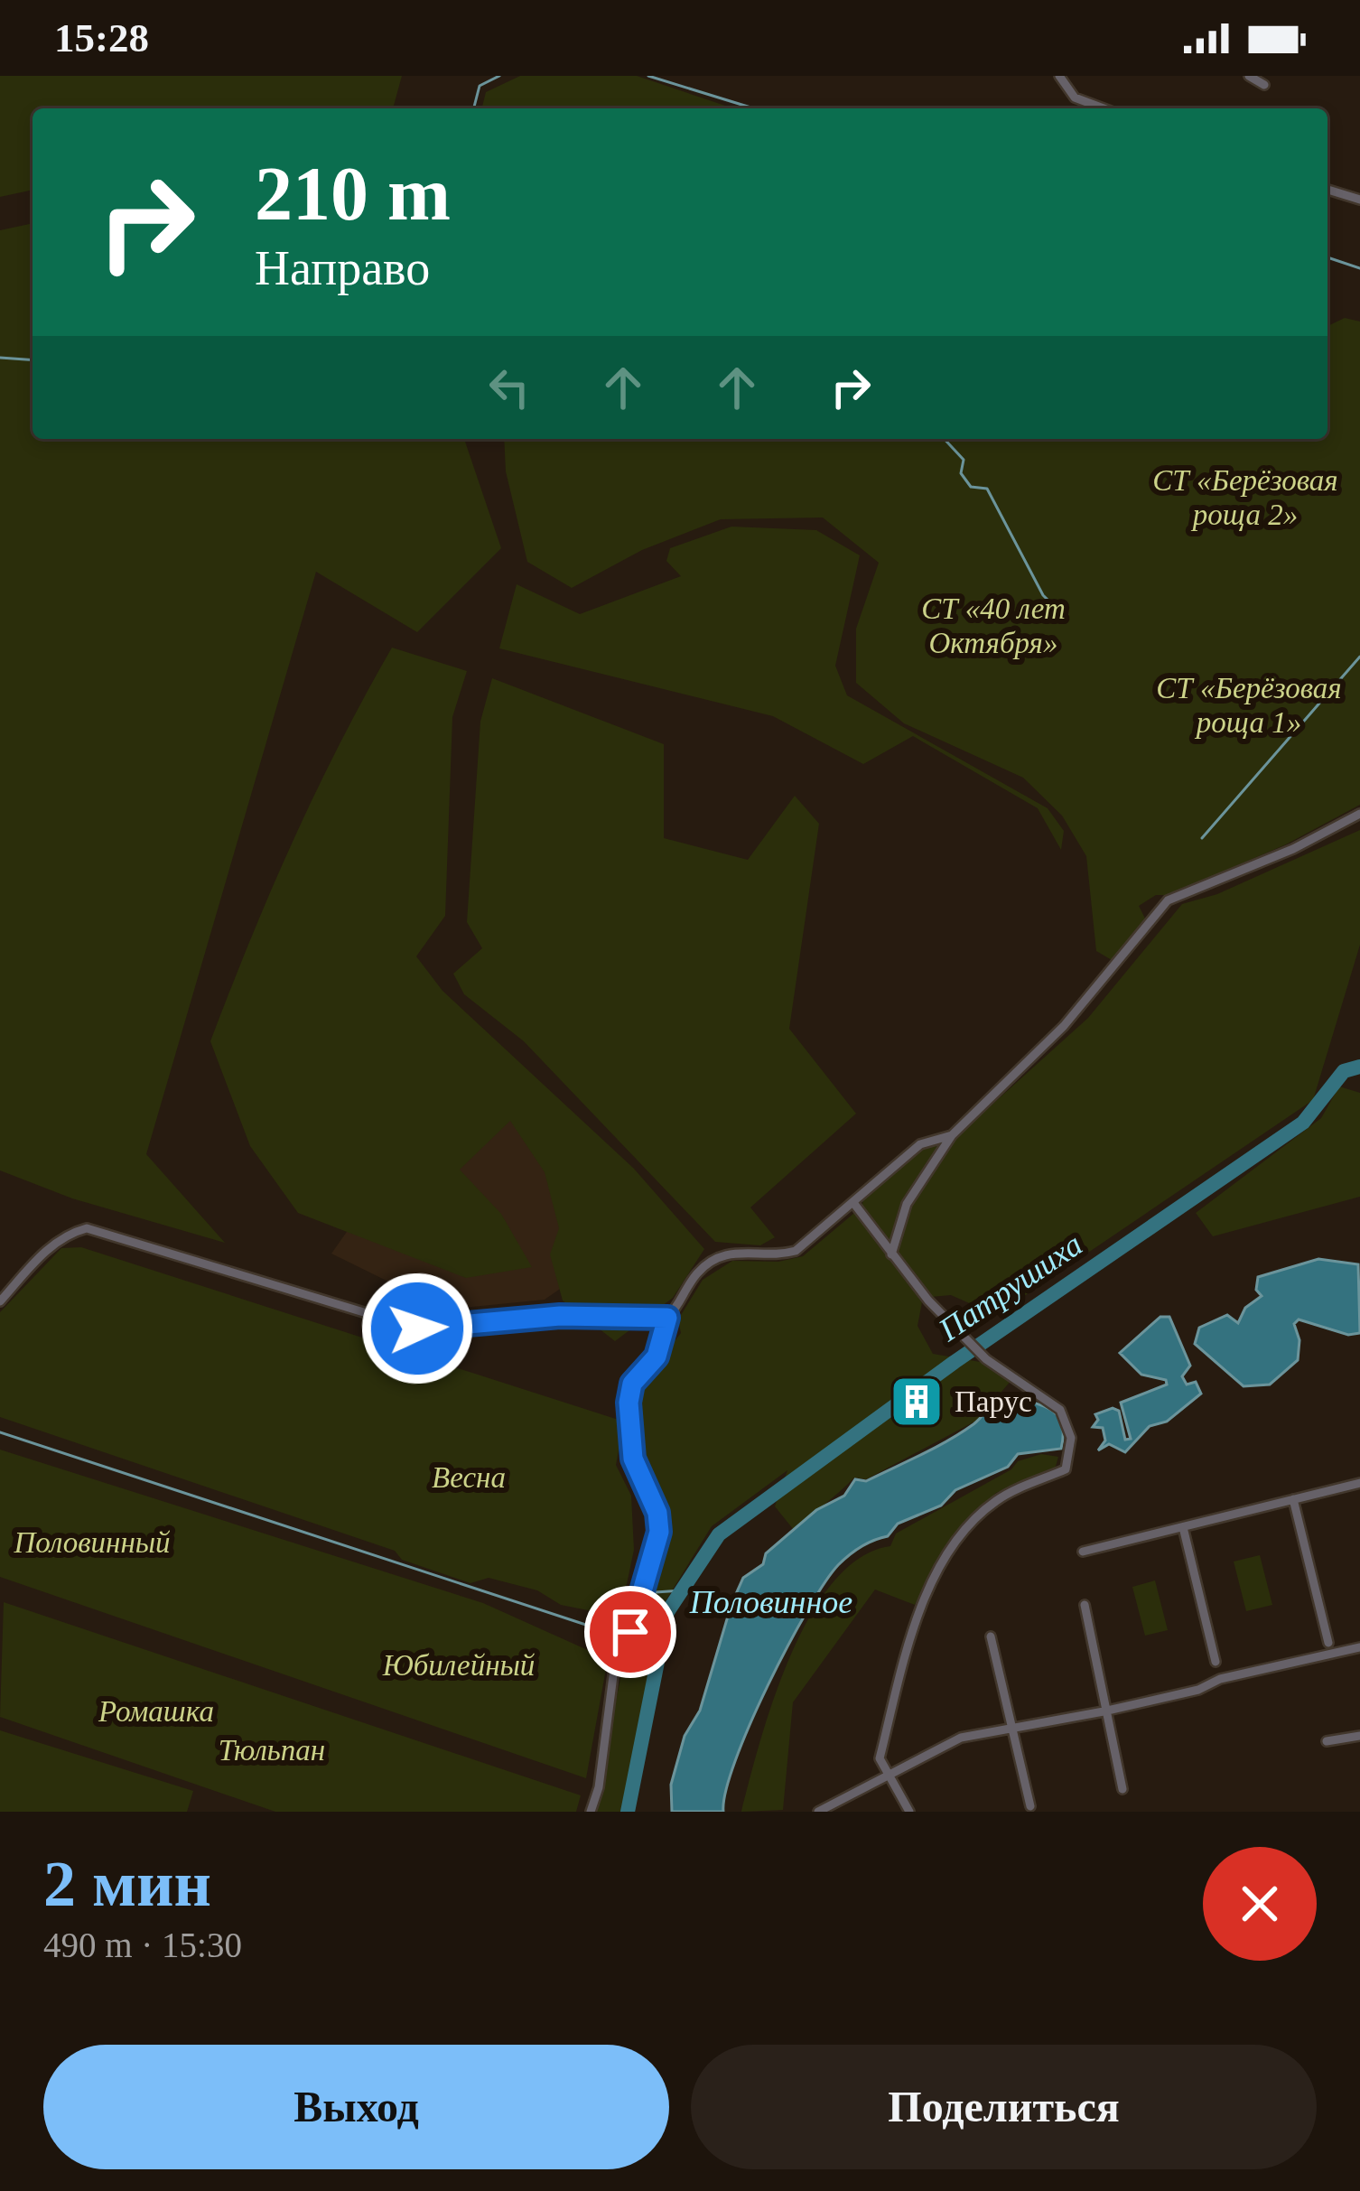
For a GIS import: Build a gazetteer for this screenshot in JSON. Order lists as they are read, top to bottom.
{
  "water": ["Патрушиха", "Половинное"],
  "parks": [
    "СТ «Берёзовая роща 2»",
    "СТ «40 лет Октября»",
    "СТ «Берёзовая роща 1»",
    "Весна",
    "Половинный",
    "Юбилейный",
    "Ромашка",
    "Тюльпан"
  ],
  "places": {
    "building": ["Парус"]
  },
  "page": {
    "status": "15:28",
    "turn": ["210 m", "Направо"],
    "heading": ["2 мин", "490 m · 15:30"],
    "buttons": ["Выход", "Поделиться"]
  }
}
